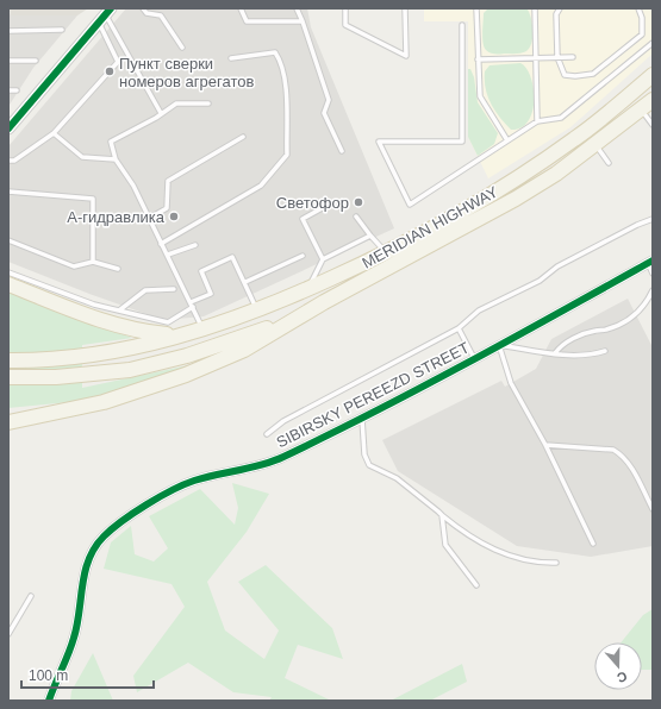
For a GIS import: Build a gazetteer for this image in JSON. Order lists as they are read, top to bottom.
{
  "streets": {
    "main road": ["MERIDIAN HIGHWAY"],
    "street": ["SIBIRSKY PEREEZD STREET"]
  },
  "places": ["Пункт сверки номеров агрегатов", "Светофор", "А-гидравлика"],
  "scale_bar": "100 m",
  "north": "bottom"
}
